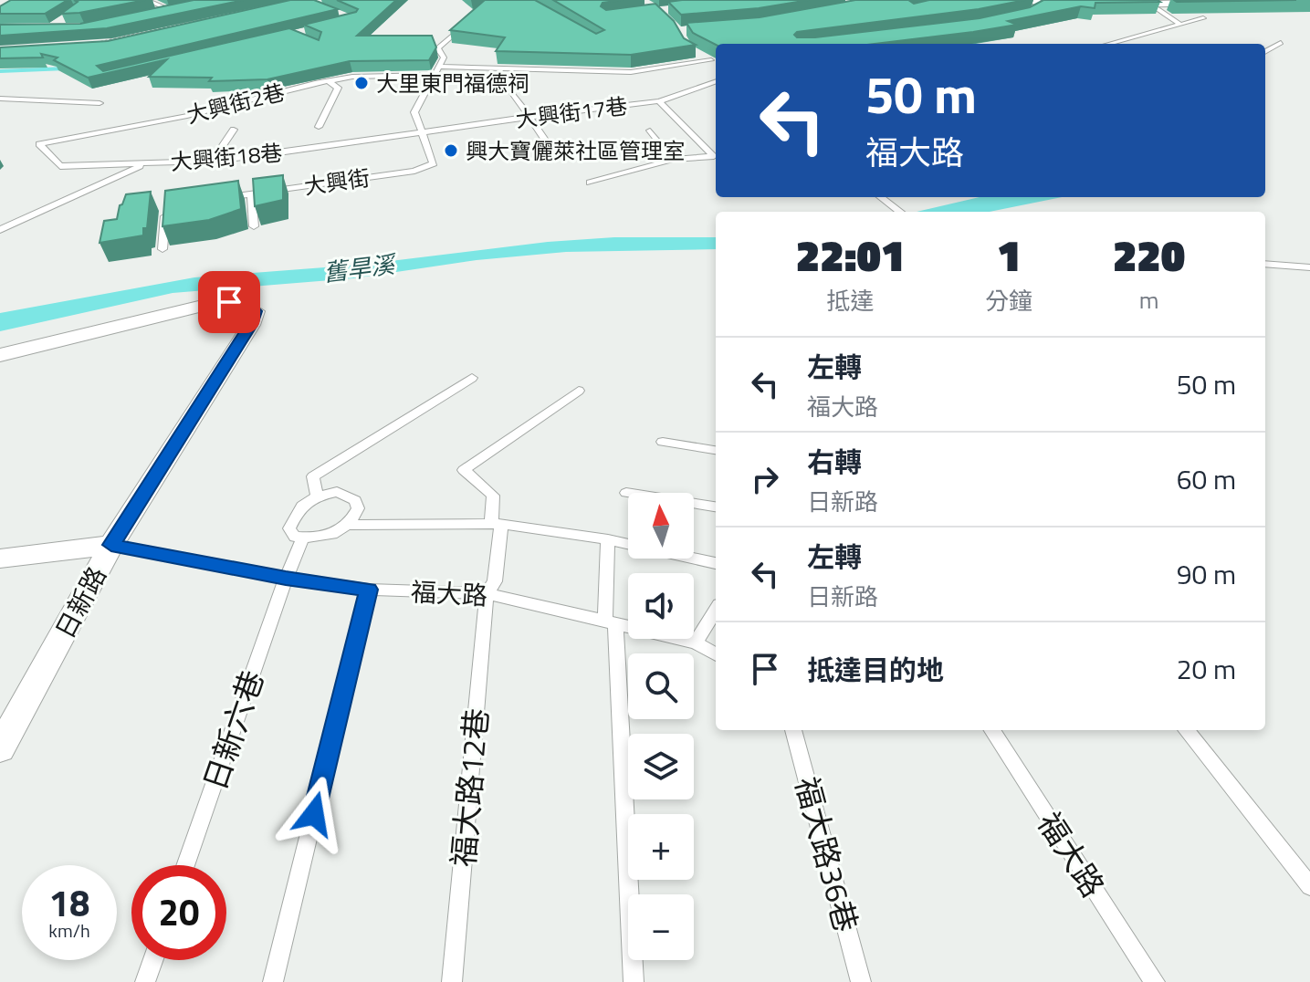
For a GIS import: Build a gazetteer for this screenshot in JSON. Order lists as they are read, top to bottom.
{
  "streets": {
    "street": ["福大路", "日新路"],
    "lane": [
      "大興街2巷",
      "大興街17巷",
      "大興街18巷",
      "大興街",
      "日新六巷",
      "福大路12巷",
      "福大路36巷"
    ]
  },
  "crossings": [
    ["大興街2巷", "大興街18巷"],
    ["大興街2巷", "大興街"],
    ["大興街17巷", "大興街18巷"],
    ["大興街17巷", "大興街"],
    ["大興街18巷", "大興街"],
    ["福大路", "日新路"],
    ["福大路", "日新六巷"],
    ["福大路", "福大路12巷"]
  ],
  "water": ["舊旱溪"],
  "places": ["大里東門福德祠", "興大寶儷萊社區管理室"],
  "north": "top",
  "page": {
    "turn": ["50 m", "福大路"],
    "eta": [
      "22:01",
      "抵達",
      "1",
      "分鐘",
      "220",
      "m"
    ],
    "list": [
      {
        "name": "左轉",
        "note": "福大路",
        "value": "50 m"
      },
      {
        "name": "右轉",
        "note": "日新路",
        "value": "60 m"
      },
      {
        "name": "左轉",
        "note": "日新路",
        "value": "90 m"
      },
      {
        "name": "抵達目的地",
        "value": "20 m"
      }
    ],
    "map_buttons": ["+", "−"],
    "speed": "18 km/h",
    "limit": "20"
  }
}
